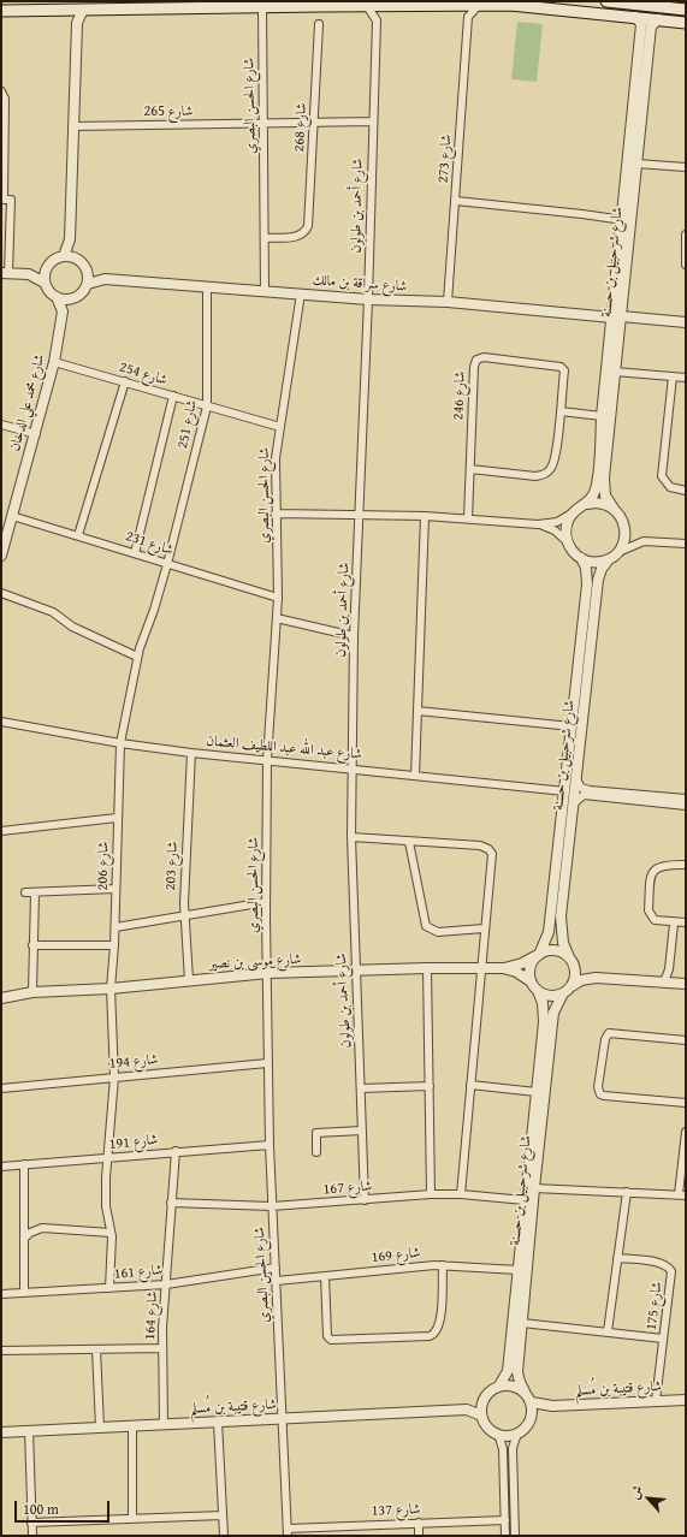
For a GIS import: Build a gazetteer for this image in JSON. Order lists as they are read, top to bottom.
{
  "streets": {
    "street": [
      "شارع الحسن البصري",
      "شارع 265",
      "شارع 268",
      "شارع 273",
      "شارع أحمد بن طولون",
      "شارع شرحبيل بن حسنة",
      "شارع سراقة بن مالك",
      "شارع 254",
      "شارع 246",
      "شارع محمد علي الدخان",
      "شارع 251",
      "شارع 231",
      "شارع عبد الله عبد اللطيف العثمان",
      "شارع 206",
      "شارع 203",
      "شارع موسى بن نصير",
      "شارع 194",
      "شارع 191",
      "شارع 167",
      "شارع 169",
      "شارع 161",
      "شارع 175",
      "شارع 164",
      "شارع قتيبة بن مُسلم",
      "شارع 137"
    ]
  },
  "crossings": [
    ["شارع الحسن البصري", "شارع 265"],
    ["شارع الحسن البصري", "شارع 268"],
    ["شارع الحسن البصري", "شارع سراقة بن مالك"],
    ["شارع الحسن البصري", "شارع 254"],
    ["شارع الحسن البصري", "شارع 231"],
    ["شارع الحسن البصري", "شارع عبد الله عبد اللطيف العثمان"],
    ["شارع الحسن البصري", "شارع موسى بن نصير"],
    ["شارع الحسن البصري", "شارع 194"],
    ["شارع الحسن البصري", "شارع 191"],
    ["شارع الحسن البصري", "شارع 167"],
    ["شارع الحسن البصري", "شارع 169"],
    ["شارع الحسن البصري", "شارع 161"],
    ["شارع الحسن البصري", "شارع قتيبة بن مُسلم"],
    ["شارع الحسن البصري", "شارع 137"],
    ["شارع 265", "شارع 268"],
    ["شارع 265", "شارع أحمد بن طولون"],
    ["شارع 273", "شارع سراقة بن مالك"],
    ["شارع أحمد بن طولون", "شارع سراقة بن مالك"],
    ["شارع أحمد بن طولون", "شارع عبد الله عبد اللطيف العثمان"],
    ["شارع أحمد بن طولون", "شارع موسى بن نصير"],
    ["شارع أحمد بن طولون", "شارع 167"],
    ["شارع شرحبيل بن حسنة", "شارع سراقة بن مالك"],
    ["شارع شرحبيل بن حسنة", "شارع عبد الله عبد اللطيف العثمان"],
    ["شارع شرحبيل بن حسنة", "شارع موسى بن نصير"],
    ["شارع شرحبيل بن حسنة", "شارع 167"],
    ["شارع شرحبيل بن حسنة", "شارع 169"],
    ["شارع شرحبيل بن حسنة", "شارع قتيبة بن مُسلم"],
    ["شارع سراقة بن مالك", "شارع محمد علي الدخان"],
    ["شارع سراقة بن مالك", "شارع 251"],
    ["شارع 254", "شارع محمد علي الدخان"],
    ["شارع 254", "شارع 251"],
    ["شارع محمد علي الدخان", "شارع 231"],
    ["شارع 251", "شارع 231"],
    ["شارع 251", "شارع 206"],
    ["شارع عبد الله عبد اللطيف العثمان", "شارع 206"],
    ["شارع عبد الله عبد اللطيف العثمان", "شارع 203"],
    ["شارع 206", "شارع موسى بن نصير"],
    ["شارع 206", "شارع 194"],
    ["شارع 206", "شارع 191"],
    ["شارع 206", "شارع 161"],
    ["شارع 203", "شارع موسى بن نصير"],
    ["شارع 191", "شارع 164"],
    ["شارع 167", "شارع 164"],
    ["شارع 161", "شارع 164"],
    ["شارع 175", "شارع قتيبة بن مُسلم"],
    ["شارع 164", "شارع قتيبة بن مُسلم"]
  ],
  "scale_bar": "100 m",
  "north": "top left"
}
